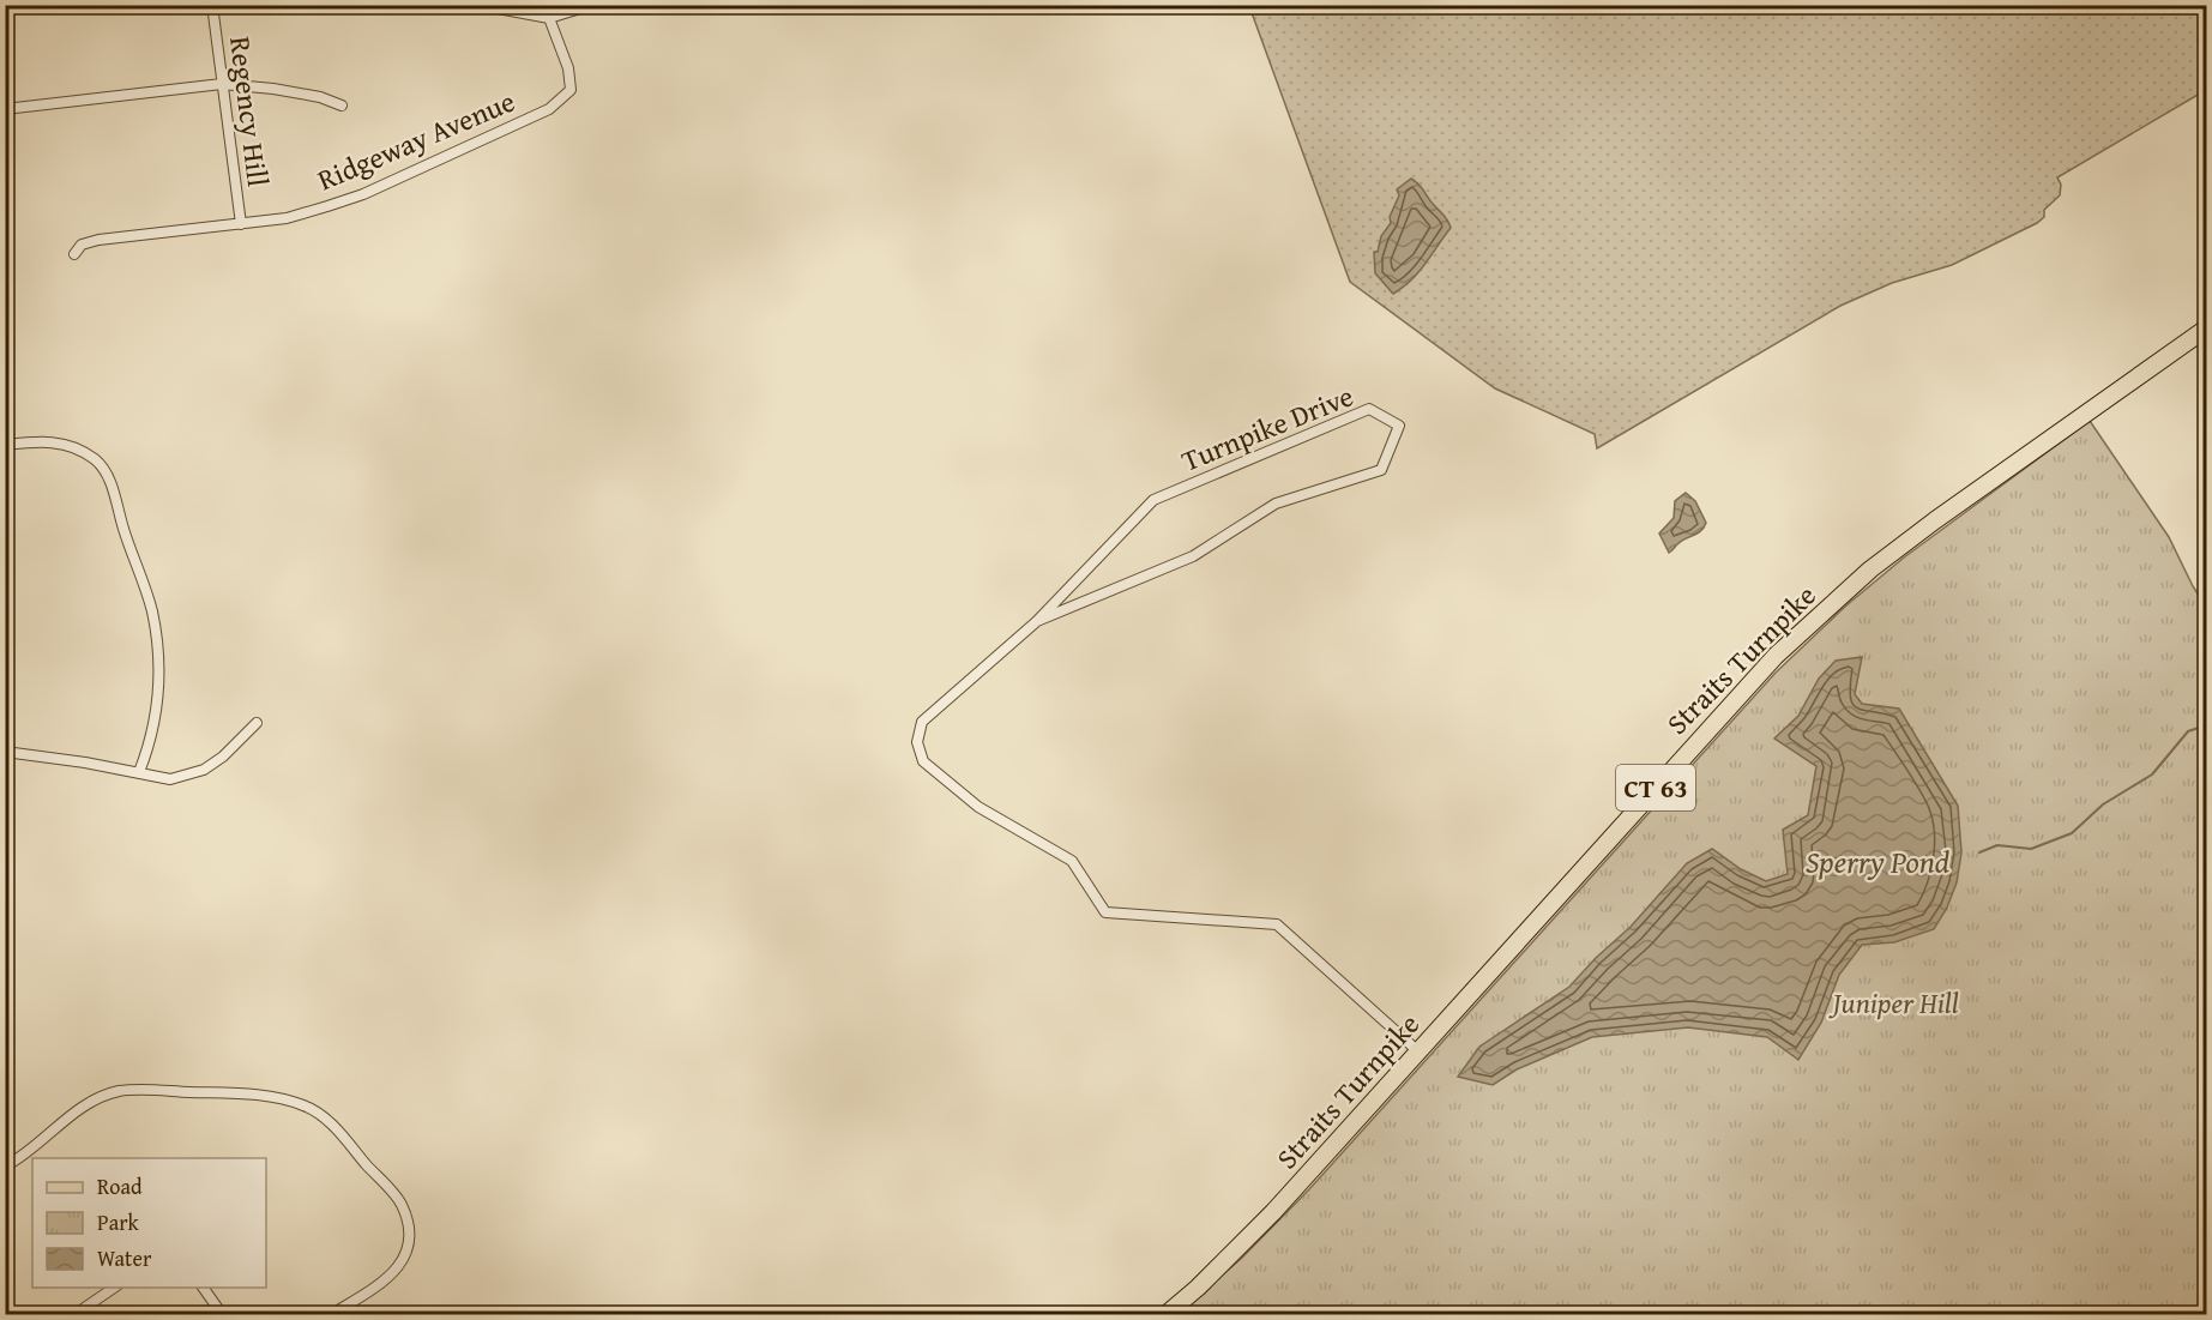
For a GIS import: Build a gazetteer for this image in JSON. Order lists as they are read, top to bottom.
{
  "streets": {
    "main road": ["Straits Turnpike", "CT 63"],
    "street": ["Regency Hill", "Ridgeway Avenue", "Turnpike Drive"]
  },
  "crossings": [
    ["Regency Hill", "Ridgeway Avenue"],
    ["Turnpike Drive", "Straits Turnpike"]
  ],
  "water": ["Sperry Pond"],
  "parks": ["Juniper Hill"],
  "legend": ["Road", "Park", "Water"]
}
